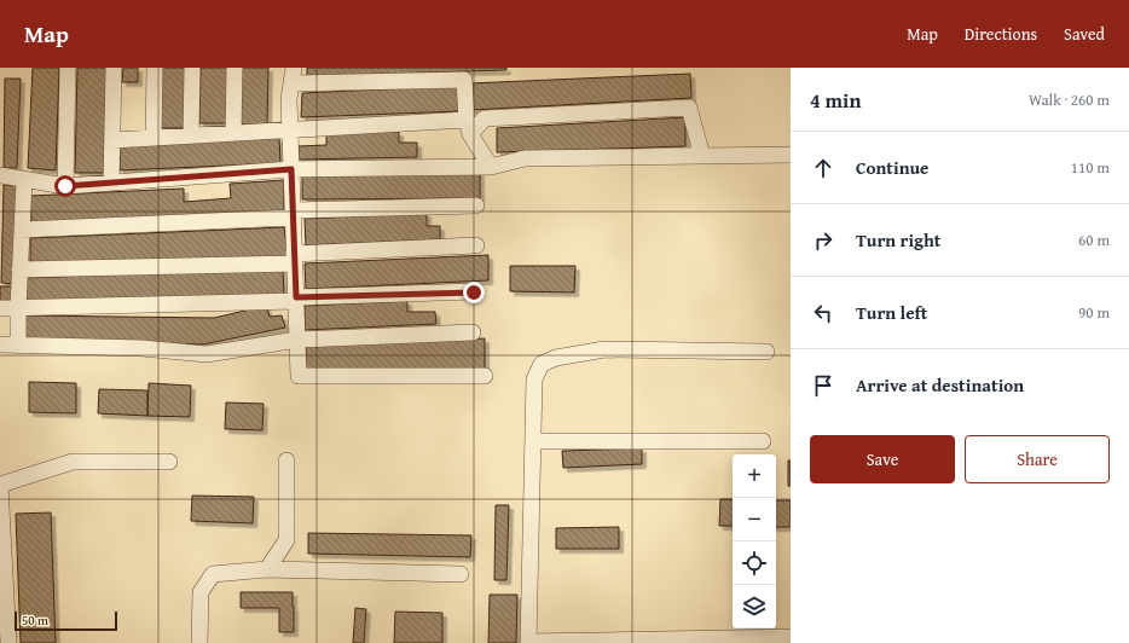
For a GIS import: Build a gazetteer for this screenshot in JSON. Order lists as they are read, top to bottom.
{
  "scale_bar": "50 m",
  "page": {
    "header": "Map",
    "nav": ["Map", "Directions", "Saved"],
    "heading": ["4 min", "Walk · 260 m"],
    "list": [
      ["Continue", "110 m"],
      ["Turn right", "60 m"],
      ["Turn left", "90 m"],
      "Arrive at destination"
    ],
    "buttons": ["Save", "Share"],
    "map_buttons": ["+", "−"],
    "scale": "50 m"
  }
}
